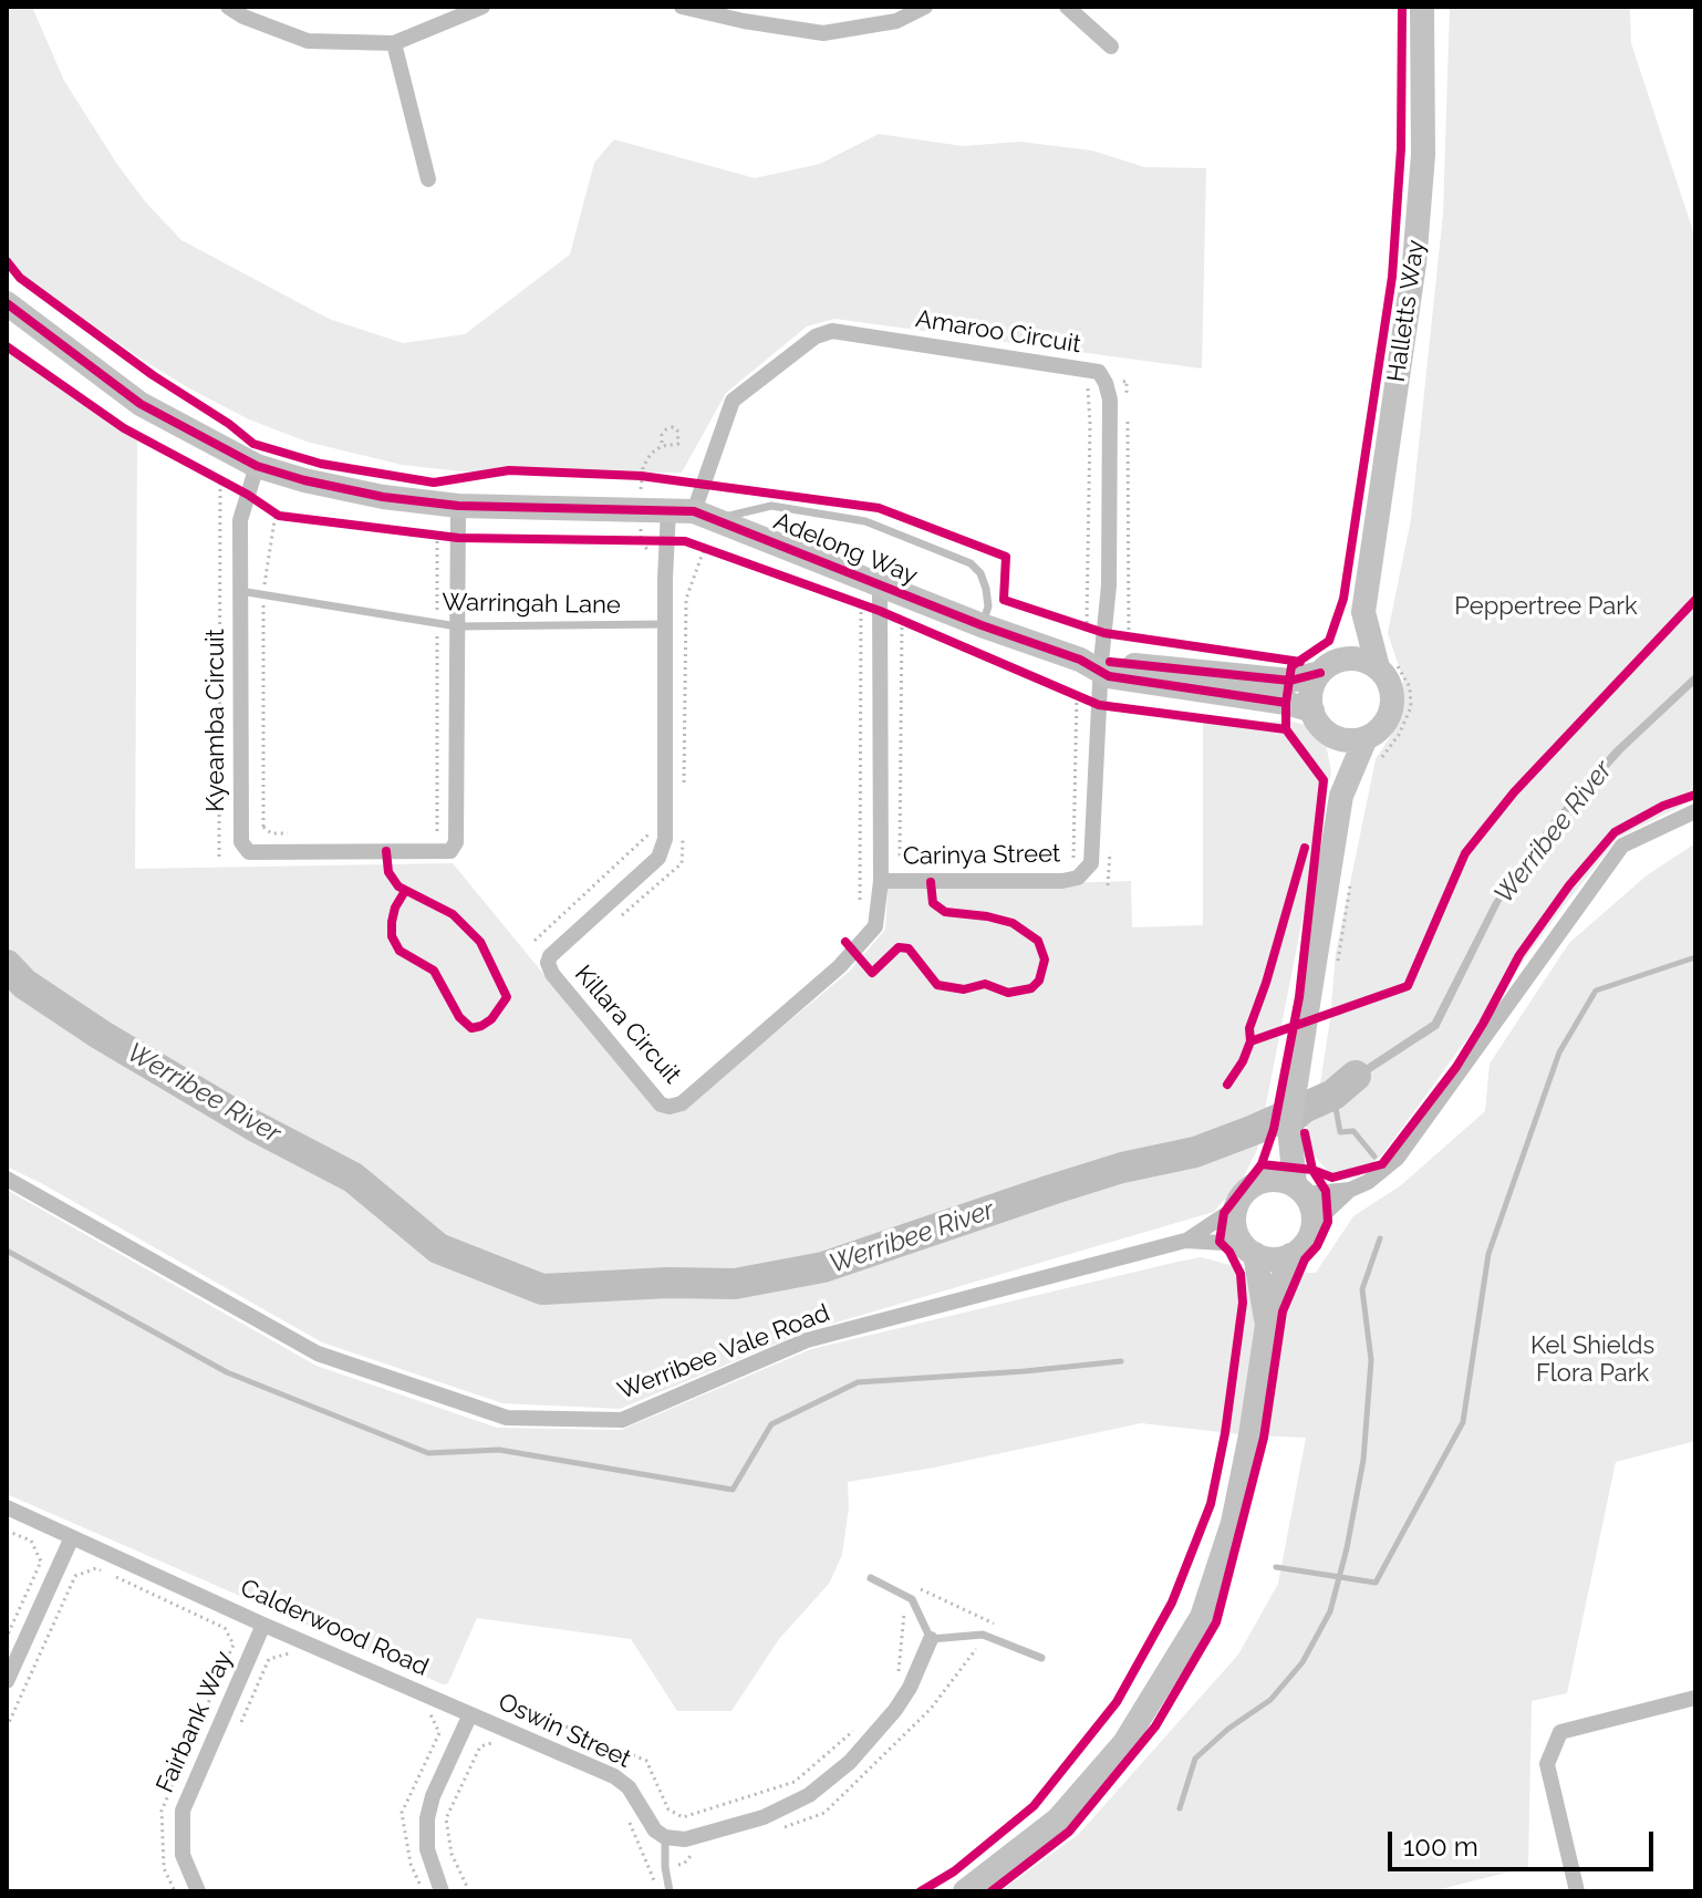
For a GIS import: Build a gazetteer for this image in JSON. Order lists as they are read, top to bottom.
{
  "streets": {
    "street": [
      "Halletts Way",
      "Amaroo Circuit",
      "Adelong Way",
      "Kyeamba Circuit",
      "Carinya Street",
      "Killara Circuit",
      "Werribee Vale Road",
      "Calderwood Road",
      "Fairbank Way",
      "Oswin Street"
    ],
    "lane": ["Warringah Lane"]
  },
  "crossings": [
    ["Halletts Way", "Adelong Way"],
    ["Amaroo Circuit", "Adelong Way"],
    ["Amaroo Circuit", "Carinya Street"],
    ["Adelong Way", "Kyeamba Circuit"],
    ["Adelong Way", "Carinya Street"],
    ["Adelong Way", "Killara Circuit"],
    ["Warringah Lane", "Kyeamba Circuit"],
    ["Warringah Lane", "Killara Circuit"],
    ["Carinya Street", "Killara Circuit"],
    ["Calderwood Road", "Fairbank Way"],
    ["Calderwood Road", "Oswin Street"]
  ],
  "water": ["Werribee River"],
  "parks": ["Peppertree Park", "Kel Shields Flora Park"],
  "scale_bar": "100 m"
}
